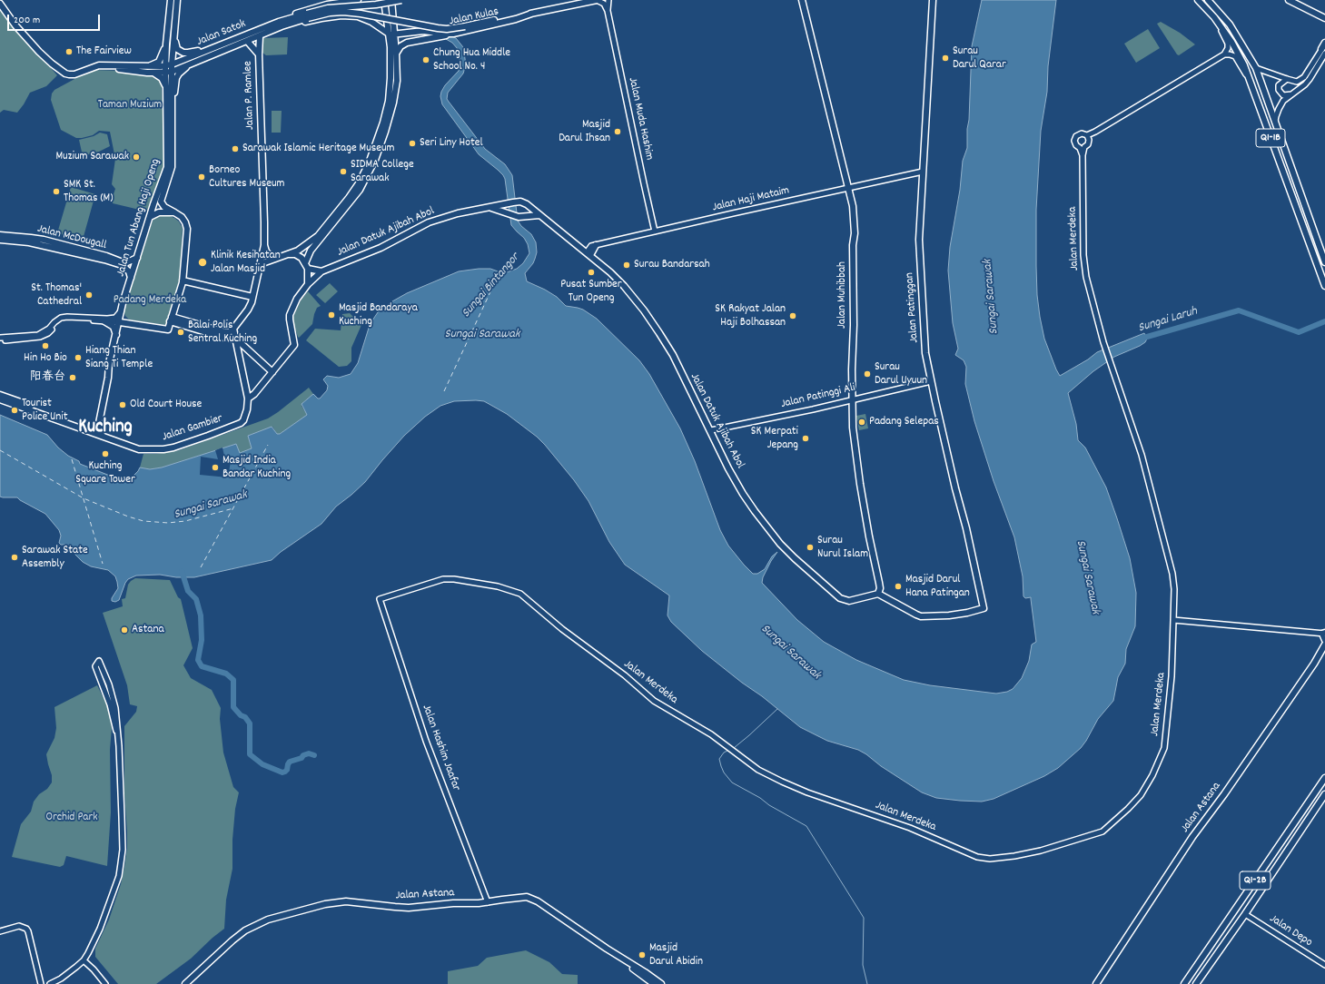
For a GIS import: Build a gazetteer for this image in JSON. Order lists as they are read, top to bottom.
{
  "streets": {
    "main road": [
      "Jalan Kulas",
      "Jalan Satok",
      "Jalan P. Ramlee",
      "Q1-1B",
      "Jalan Tun Abang Haji Openg",
      "Jalan Datuk Ajibah Abol",
      "Jalan McDougall",
      "Jalan Muhibbah",
      "Jalan Patinggan",
      "Jalan Gambier",
      "Jalan Astana",
      "Q1-2B"
    ],
    "street": [
      "Jalan Muda Hashim",
      "Jalan Haji Mataim",
      "Jalan Merdeka",
      "Jalan Patinggi Ali",
      "Jalan Hashim Jaafar",
      "Jalan Depo"
    ]
  },
  "crossings": [
    ["Jalan Kulas", "Jalan Satok"],
    ["Jalan Satok", "Jalan P. Ramlee"],
    ["Jalan Satok", "Jalan Tun Abang Haji Openg"],
    ["Jalan Muda Hashim", "Jalan Haji Mataim"],
    ["Jalan Haji Mataim", "Jalan Muhibbah"],
    ["Jalan Haji Mataim", "Jalan Patinggan"],
    ["Jalan Tun Abang Haji Openg", "Jalan McDougall"],
    ["Jalan Datuk Ajibah Abol", "Jalan Muhibbah"],
    ["Jalan Datuk Ajibah Abol", "Jalan Patinggan"],
    ["Jalan Datuk Ajibah Abol", "Jalan Patinggi Ali"],
    ["Jalan Datuk Ajibah Abol", "Jalan Gambier"],
    ["Jalan Merdeka", "Jalan Hashim Jaafar"],
    ["Jalan Muhibbah", "Jalan Patinggan"],
    ["Jalan Muhibbah", "Jalan Patinggi Ali"],
    ["Jalan Patinggan", "Jalan Patinggi Ali"],
    ["Jalan Hashim Jaafar", "Jalan Astana"]
  ],
  "districts": ["Kuching"],
  "water": ["Sungai Bintangor", "Sungai Sarawak", "Sungai Laruh"],
  "parks": ["Taman Muzium", "Padang Merdeka", "Orchid Park"],
  "places": [
    "The Fairview",
    "Surau Darul Qarar",
    "Chung Hua Middle School No. 4",
    "Masjid Darul Ihsan",
    "Seri Liny Hotel",
    "Sarawak Islamic Heritage Museum",
    "Muzium Sarawak",
    "SIDMA College Sarawak",
    "Borneo Cultures Museum",
    "SMK St. Thomas (M)",
    "Klinik Kesihatan Jalan Masjid",
    "Surau Bandarsah",
    "Pusat Sumber Tun Openg",
    "St. Thomas' Cathedral",
    "Masjid Bandaraya Kuching",
    "SK Rakyat Jalan Haji Bolhassan",
    "Balai Polis Sentral Kuching",
    "Hin Ho Bio",
    "Hiang Thian Siang Ti Temple",
    "Surau Darul Uyuun",
    "阳春台",
    "Old Court House",
    "Tourist Police Unit",
    "Padang Selepas",
    "SK Merpati Jepang",
    "Kuching Square Tower",
    "Masjid India Bandar Kuching",
    "Surau Nurul Islam",
    "Sarawak State Assembly",
    "Masjid Darul Hana Patingan",
    "Astana",
    "Masjid Darul Abidin"
  ],
  "scale_bar": "200 m"
}
